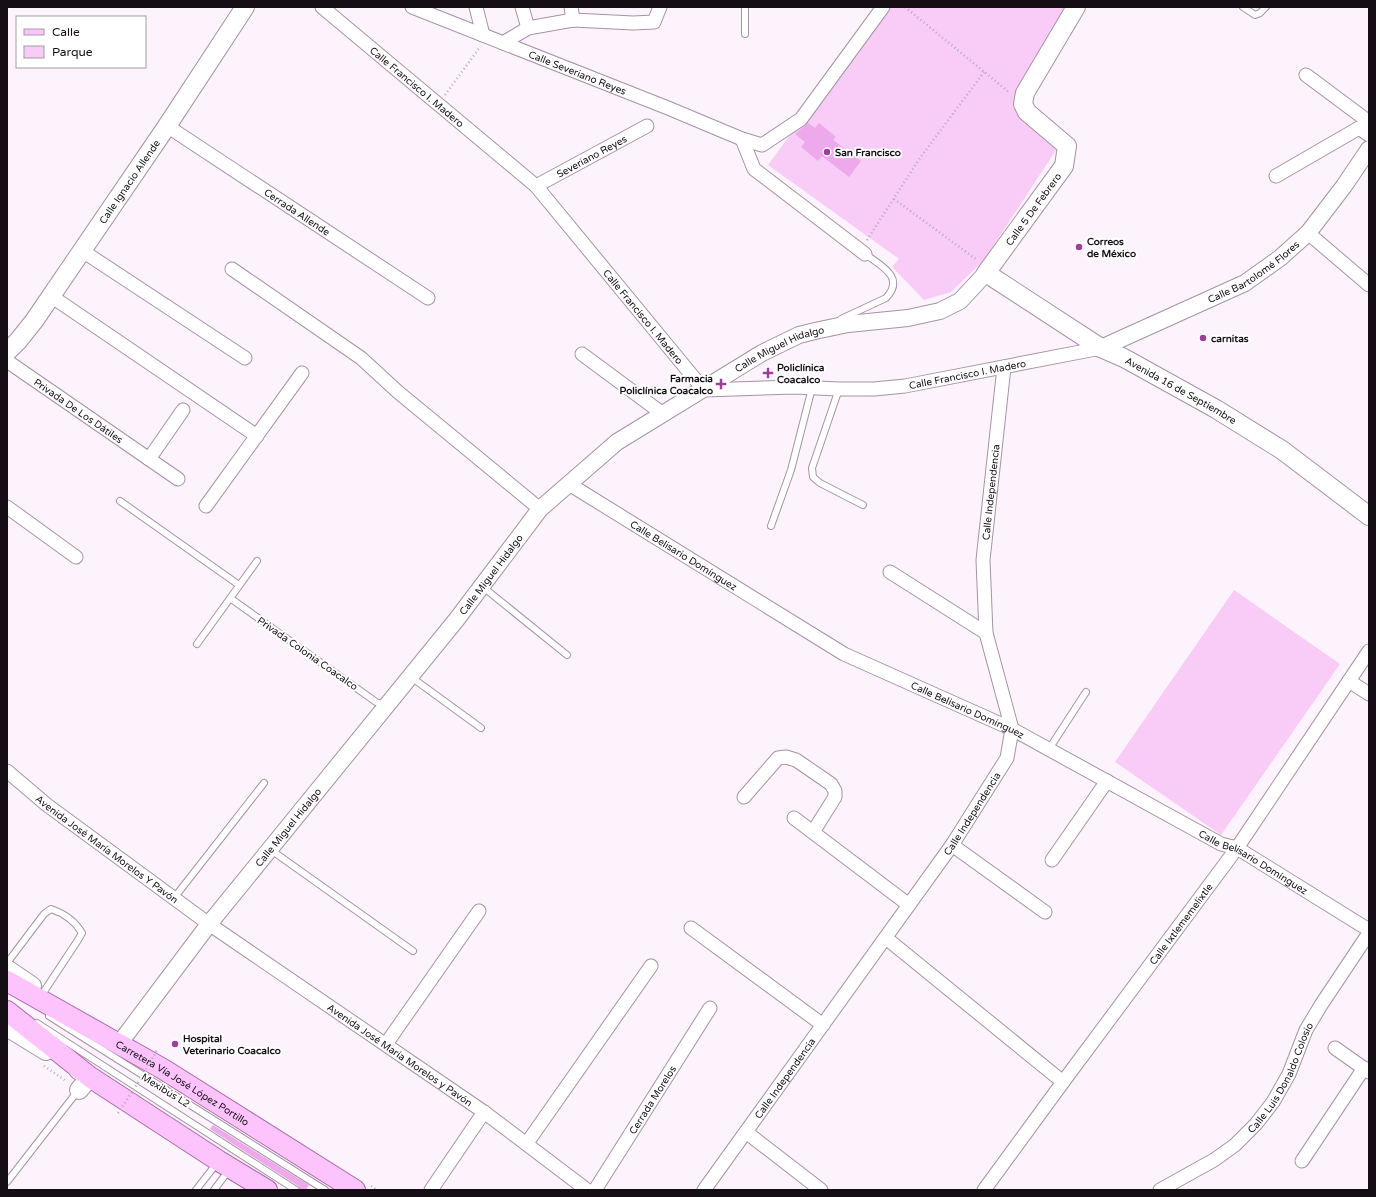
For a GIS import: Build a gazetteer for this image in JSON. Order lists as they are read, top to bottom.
{
  "streets": {
    "main road": [
      "Calle Ignacio Allende",
      "Calle 5 De Febrero",
      "Avenida 16 de Septiembre",
      "Carretera Vía José López Portillo"
    ],
    "street": [
      "Calle Severiano Reyes",
      "Calle Francisco I. Madero",
      "Severiano Reyes",
      "Cerrada Allende",
      "Calle Bartolomé Flores",
      "Calle Miguel Hidalgo",
      "Privada De Los Dátiles",
      "Calle Independencia",
      "Calle Belisario Domínguez",
      "Avenida José María Morelos Y Pavón",
      "Calle Ixtlememelixtle",
      "Avenida José María Morelos y Pavón",
      "Calle Luis Donaldo Colosio",
      "Cerrada Morelos"
    ],
    "lane": ["Privada Colonia Coacalco", "Mexibús L2"]
  },
  "crossings": [
    ["Calle Francisco I. Madero", "Severiano Reyes"],
    ["Calle Francisco I. Madero", "Calle Bartolomé Flores"],
    ["Calle Francisco I. Madero", "Calle Miguel Hidalgo"],
    ["Calle Francisco I. Madero", "Avenida 16 de Septiembre"],
    ["Calle Francisco I. Madero", "Calle Independencia"],
    ["Calle Ignacio Allende", "Cerrada Allende"],
    ["Calle 5 De Febrero", "Calle Miguel Hidalgo"],
    ["Calle 5 De Febrero", "Avenida 16 de Septiembre"],
    ["Calle Bartolomé Flores", "Avenida 16 de Septiembre"],
    ["Calle Miguel Hidalgo", "Avenida 16 de Septiembre"],
    ["Calle Miguel Hidalgo", "Calle Belisario Domínguez"],
    ["Calle Miguel Hidalgo", "Privada Colonia Coacalco"],
    ["Calle Miguel Hidalgo", "Avenida José María Morelos Y Pavón"],
    ["Calle Miguel Hidalgo", "Avenida José María Morelos y Pavón"],
    ["Calle Miguel Hidalgo", "Carretera Vía José López Portillo"],
    ["Calle Independencia", "Calle Belisario Domínguez"],
    ["Calle Belisario Domínguez", "Calle Ixtlememelixtle"],
    ["Avenida José María Morelos Y Pavón", "Avenida José María Morelos y Pavón"]
  ],
  "places": {
    "other": [
      "San Francisco",
      "Correos de México",
      "carnitas",
      "Hospital Veterinario Coacalco"
    ],
    "health": ["Policlínica Coacalco", "Farmacia Policlínica Coacalco"]
  },
  "legend": ["Calle", "Parque"]
}
